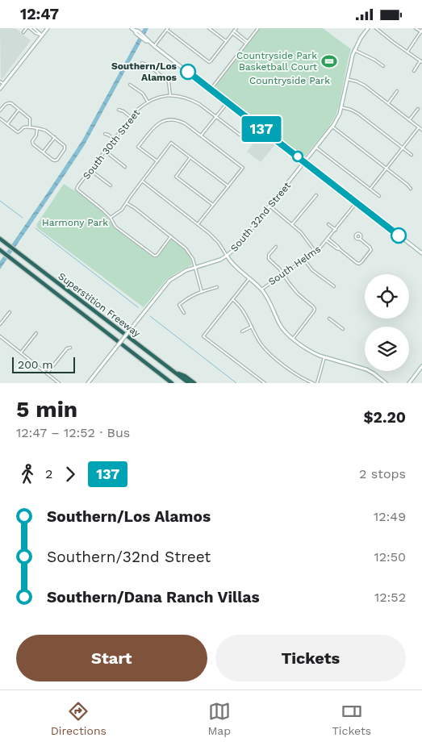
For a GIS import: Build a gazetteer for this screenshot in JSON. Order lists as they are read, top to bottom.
{
  "streets": {
    "highway": ["Superstition Freeway"],
    "street": ["South 30th Street", "South 32nd Street", "South Helms"]
  },
  "parks": ["Countryside Park", "Harmony Park"],
  "places": {
    "sports": ["Countryside Park Basketball Court"],
    "other": ["Southern/Los Alamos"]
  },
  "lines": ["bus line 137"],
  "scale_bar": "200 m",
  "page": {
    "status": "12:47",
    "on_map": "137",
    "scale": "200 m",
    "heading": ["5 min", "12:47 – 12:52 · Bus", "$2.20"],
    "legs": ["2", "137", "2 stops"],
    "list": [
      {
        "name": "Southern/Los Alamos",
        "value": "12:49"
      },
      {
        "name": "Southern/32nd Street",
        "value": "12:50"
      },
      {
        "name": "Southern/Dana Ranch Villas",
        "value": "12:52"
      }
    ],
    "buttons": ["Start", "Tickets"],
    "tabs": ["Directions", "Map", "Tickets"]
  }
}
